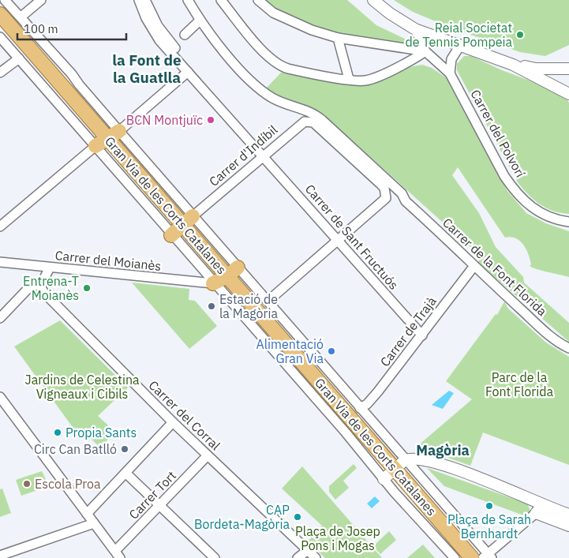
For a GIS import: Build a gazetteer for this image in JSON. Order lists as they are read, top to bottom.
{
  "streets": {
    "main road": ["Gran Via de les Corts Catalanes"],
    "street": [
      "Carrer del Polvorí",
      "Carrer d'Indíbil",
      "Carrer de Sant Fructuós",
      "Carrer del Moianès",
      "Carrer de la Font Florida",
      "Carrer de Trajà",
      "Carrer del Corral",
      "Carrer Tort"
    ]
  },
  "crossings": [
    ["Carrer d'Indíbil", "Gran Via de les Corts Catalanes"],
    ["Carrer d'Indíbil", "Carrer de Sant Fructuós"],
    ["Carrer de Sant Fructuós", "Carrer de Trajà"],
    ["Carrer de la Font Florida", "Carrer de Trajà"],
    ["Carrer del Corral", "Carrer Tort"]
  ],
  "districts": ["la Font de la Guatlla", "Magòria"],
  "parks": ["Parc de la Font Florida", "Jardins de Celestina Vigneaux i Cibils", "Plaça de Josep Pons i Mogas"],
  "places": [
    "Reial Societat de Tennis Pompeia",
    "BCN Montjuïc",
    "Entrena-T Moianès",
    "Estació de la Magòria",
    "Alimentació Gran Via",
    "Propia Sants",
    "Circ Can Batlló",
    "Escola Proa",
    "Plaça de Sarah Bernhardt",
    "CAP Bordeta-Magòria"
  ],
  "scale_bar": "100 m"
}
